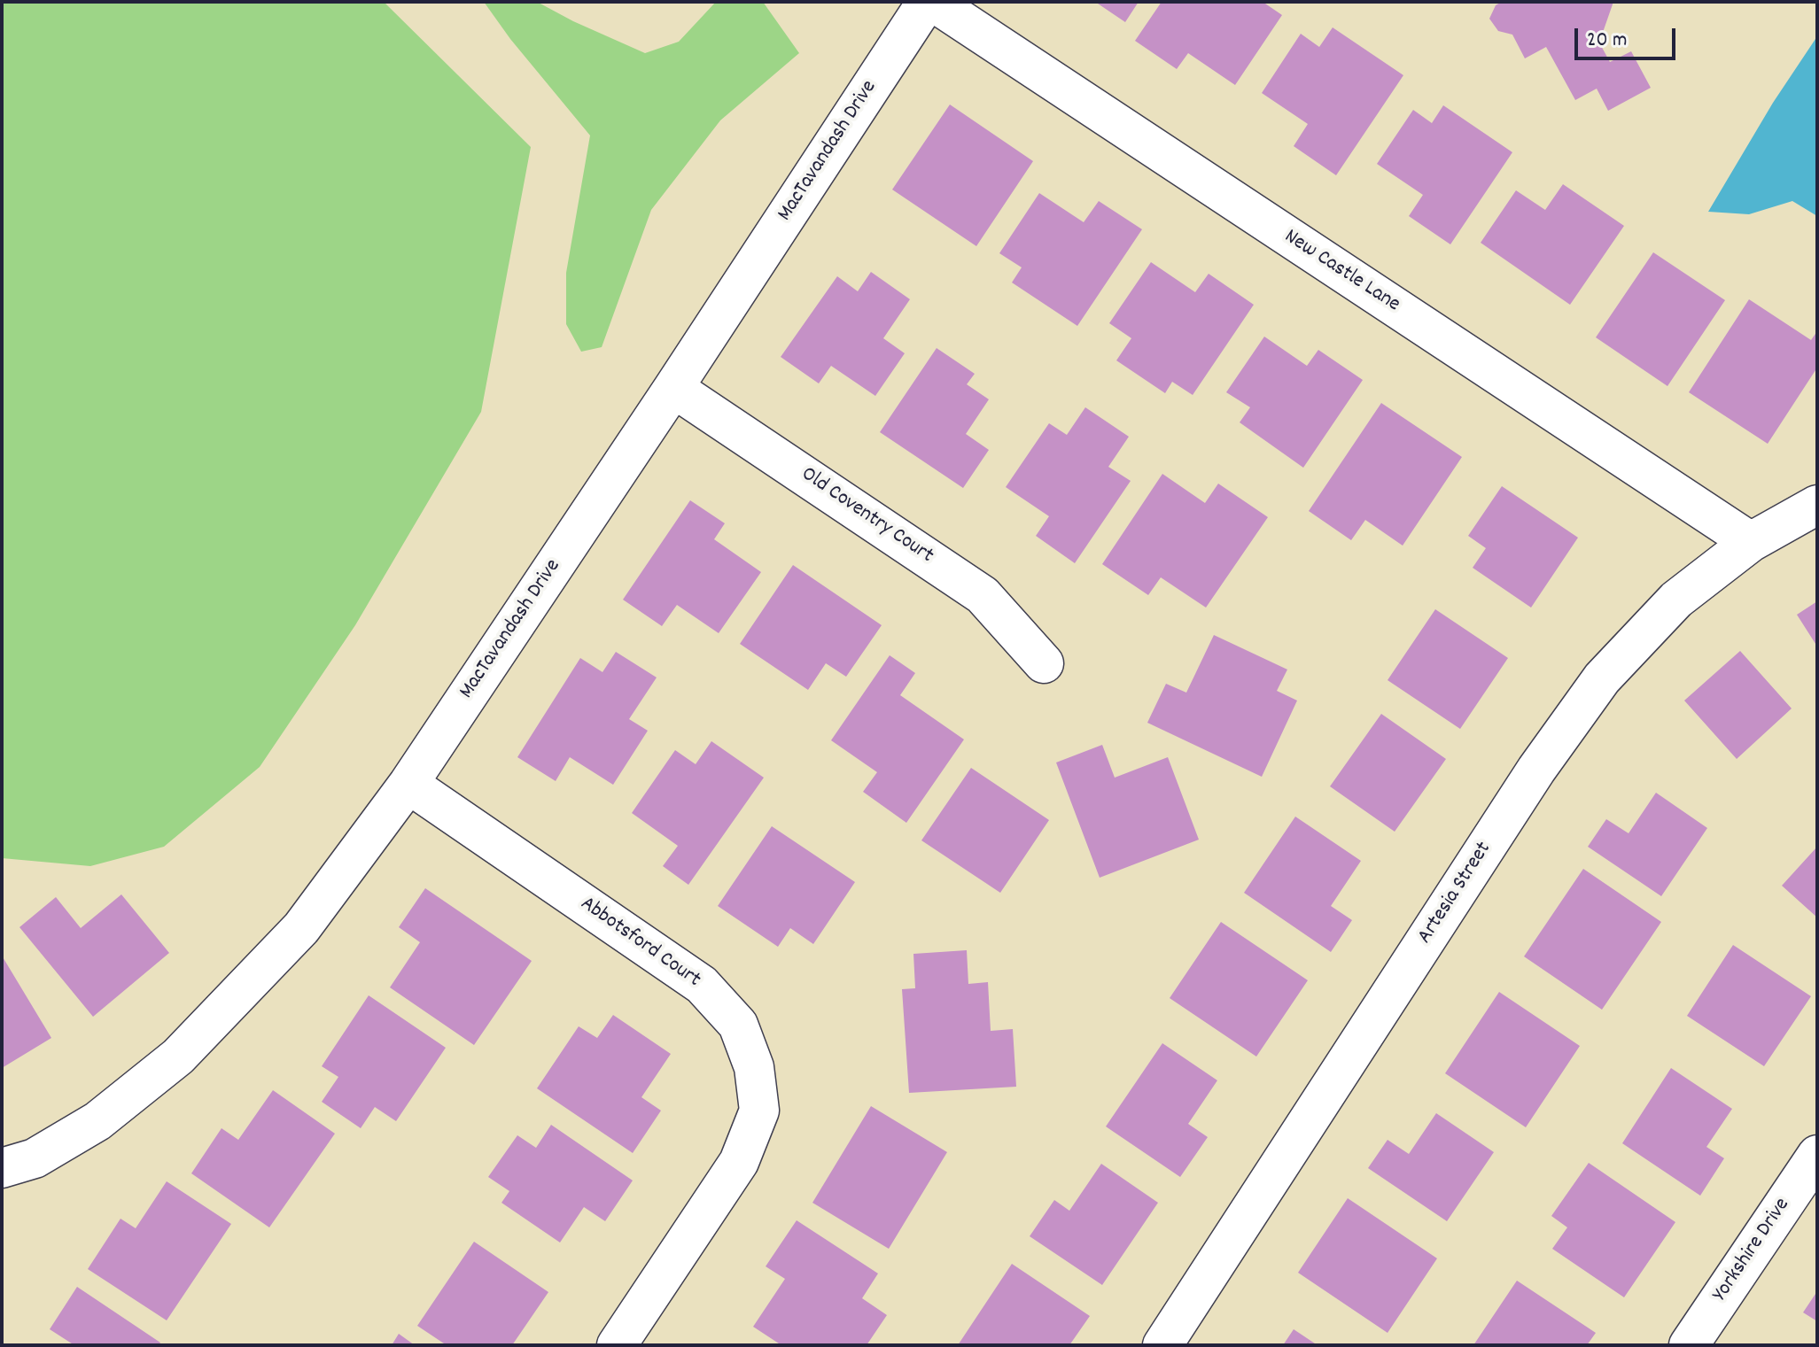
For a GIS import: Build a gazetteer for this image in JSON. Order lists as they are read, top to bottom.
{
  "streets": {
    "street": [
      "MacTavandash Drive",
      "New Castle Lane",
      "Old Coventry Court",
      "Artesia Street",
      "Abbotsford Court",
      "Yorkshire Drive"
    ]
  },
  "crossings": [
    ["MacTavandash Drive", "Old Coventry Court"],
    ["MacTavandash Drive", "Abbotsford Court"],
    ["New Castle Lane", "Artesia Street"]
  ],
  "scale_bar": "20 m"
}
